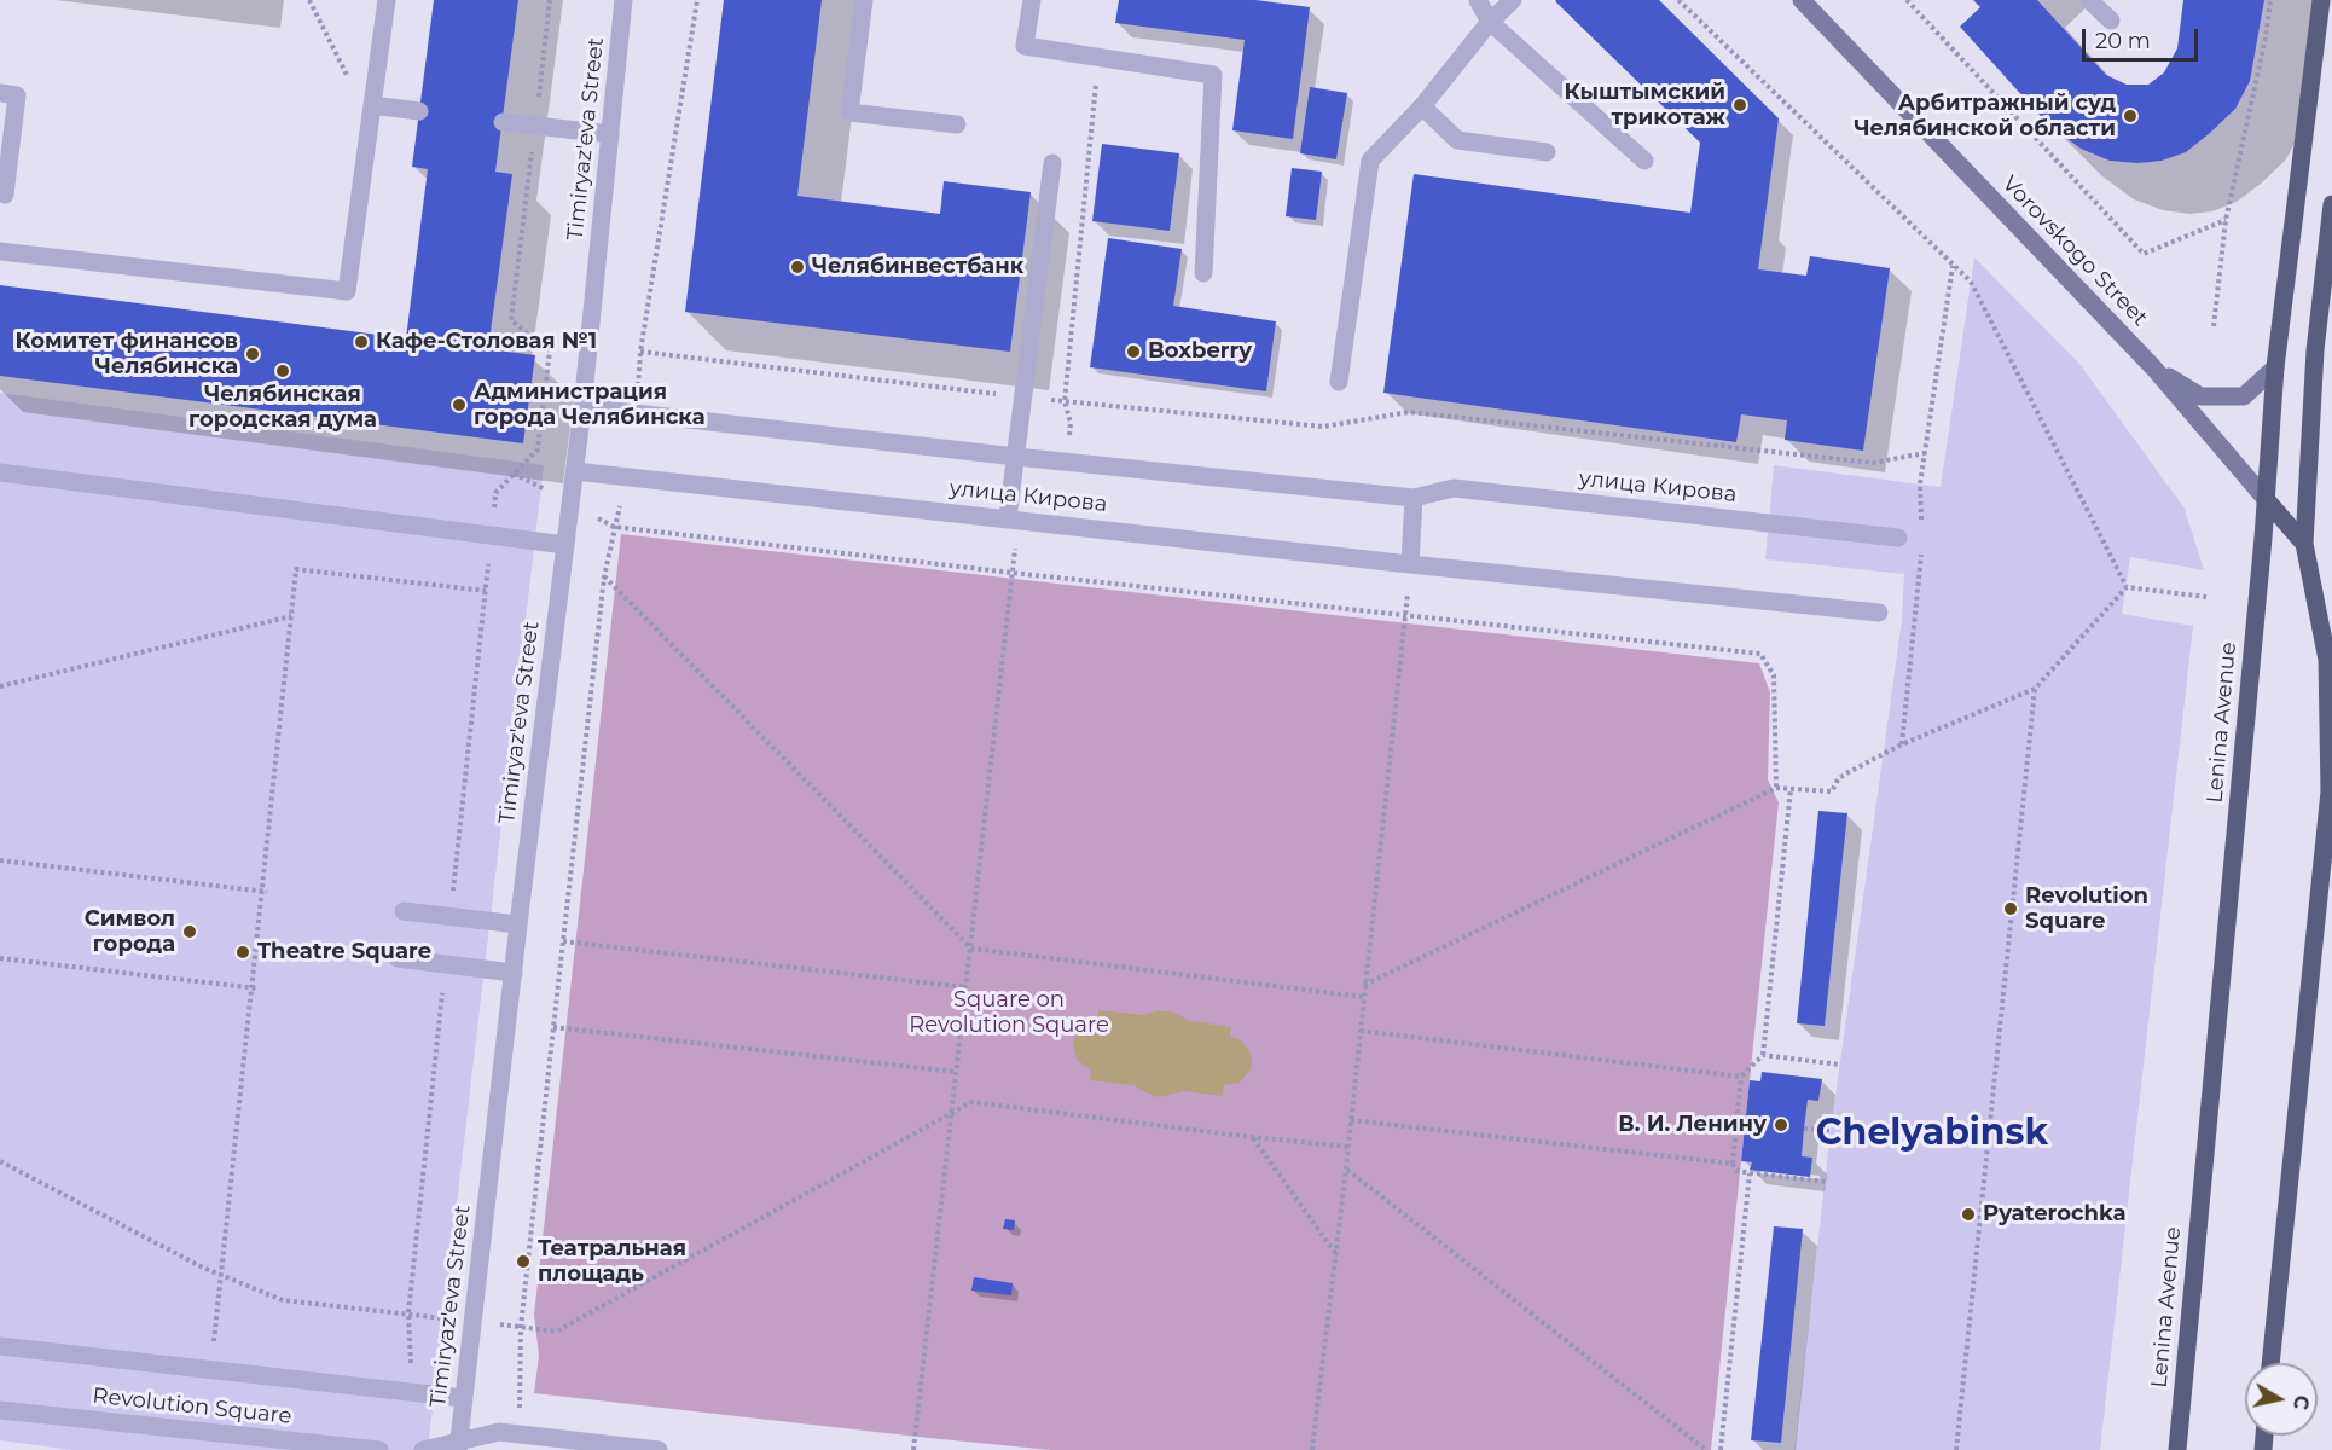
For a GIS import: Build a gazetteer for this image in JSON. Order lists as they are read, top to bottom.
{
  "streets": {
    "main road": ["Vorovskogo Street", "Lenina Avenue"],
    "street": ["Timiryaz'eva Street", "улица Кирова", "Revolution Square"]
  },
  "crossings": [
    ["Timiryaz'eva Street", "улица Кирова"],
    ["Vorovskogo Street", "Lenina Avenue"]
  ],
  "districts": ["Chelyabinsk"],
  "parks": ["Square on Revolution Square"],
  "places": [
    "Кыштымский трикотаж",
    "Арбитражный суд Челябинской области",
    "Челябинвестбанк",
    "Кафе-Столовая №1",
    "Boxberry",
    "Комитет финансов Челябинска",
    "Челябинская городская дума",
    "Администрация города Челябинска",
    "Revolution Square",
    "Символ города",
    "Theatre Square",
    "В. И. Ленину",
    "Pyaterochka",
    "Театральная площадь"
  ],
  "scale_bar": "20 m",
  "north": "right"
}
